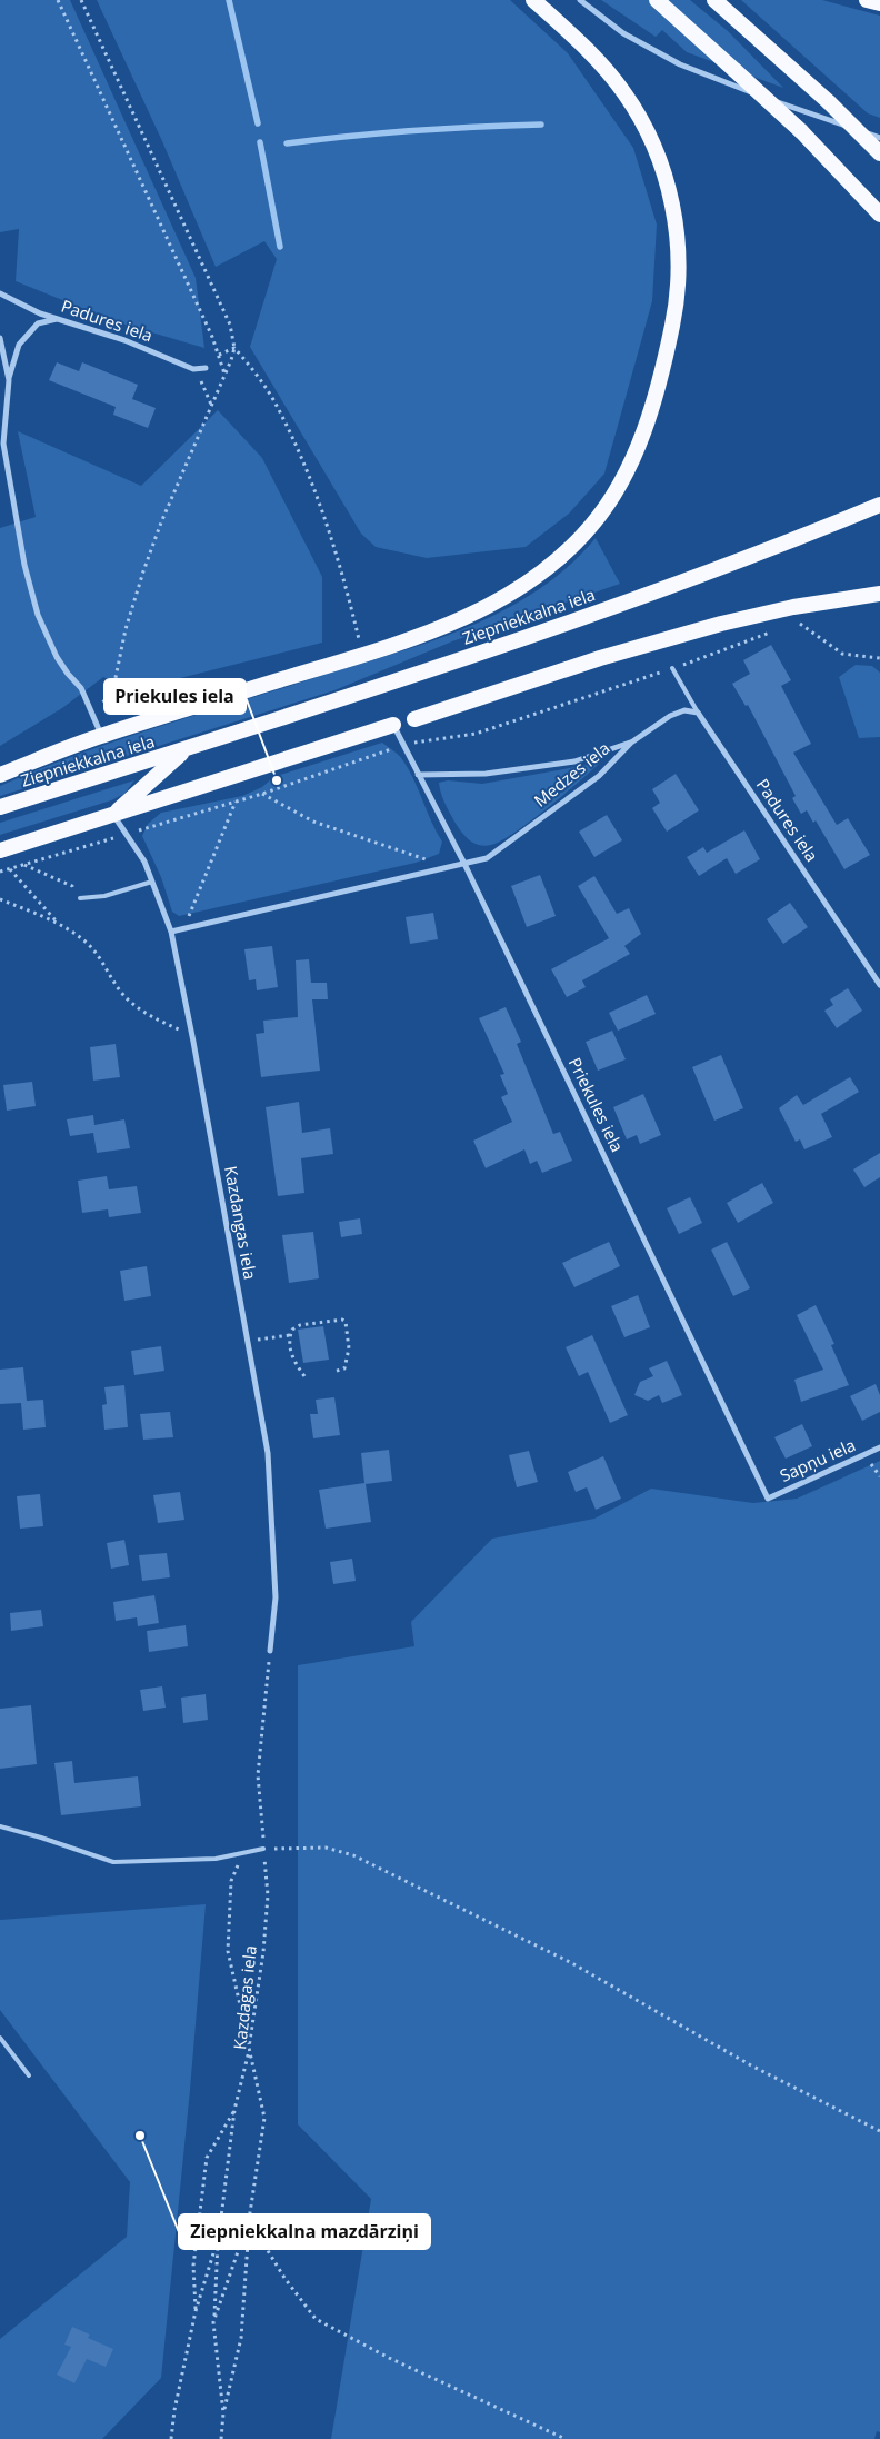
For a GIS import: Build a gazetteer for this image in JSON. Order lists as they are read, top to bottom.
{
  "streets": {
    "highway": ["Ziepniekkalna iela"],
    "street": [
      "Padures iela",
      "Medzes iela",
      "Priekules iela",
      "Kazdangas iela",
      "Sapņu iela"
    ],
    "path": ["Kazdagas iela"]
  },
  "crossings": [
    ["Padures iela", "Medzes iela"],
    ["Ziepniekkalna iela", "Priekules iela"],
    ["Ziepniekkalna iela", "Kazdangas iela"],
    ["Medzes iela", "Priekules iela"],
    ["Medzes iela", "Kazdangas iela"],
    ["Priekules iela", "Sapņu iela"],
    ["Kazdangas iela", "Kazdagas iela"]
  ],
  "places": ["Priekules iela", "Ziepniekkalna mazdārziņi"]
}
